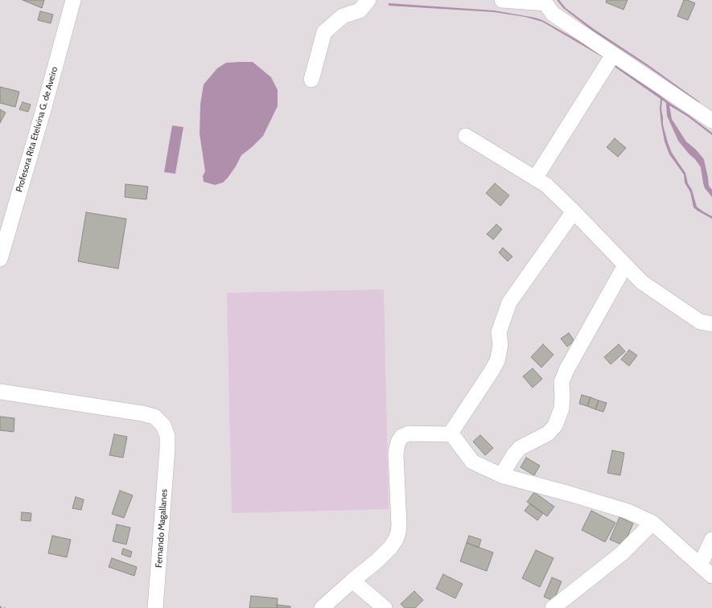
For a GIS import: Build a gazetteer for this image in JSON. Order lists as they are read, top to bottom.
{
  "streets": {
    "street": ["Profesora Rita Etelvina G. de Aveiro", "Fernando Magallanes"]
  }
}
